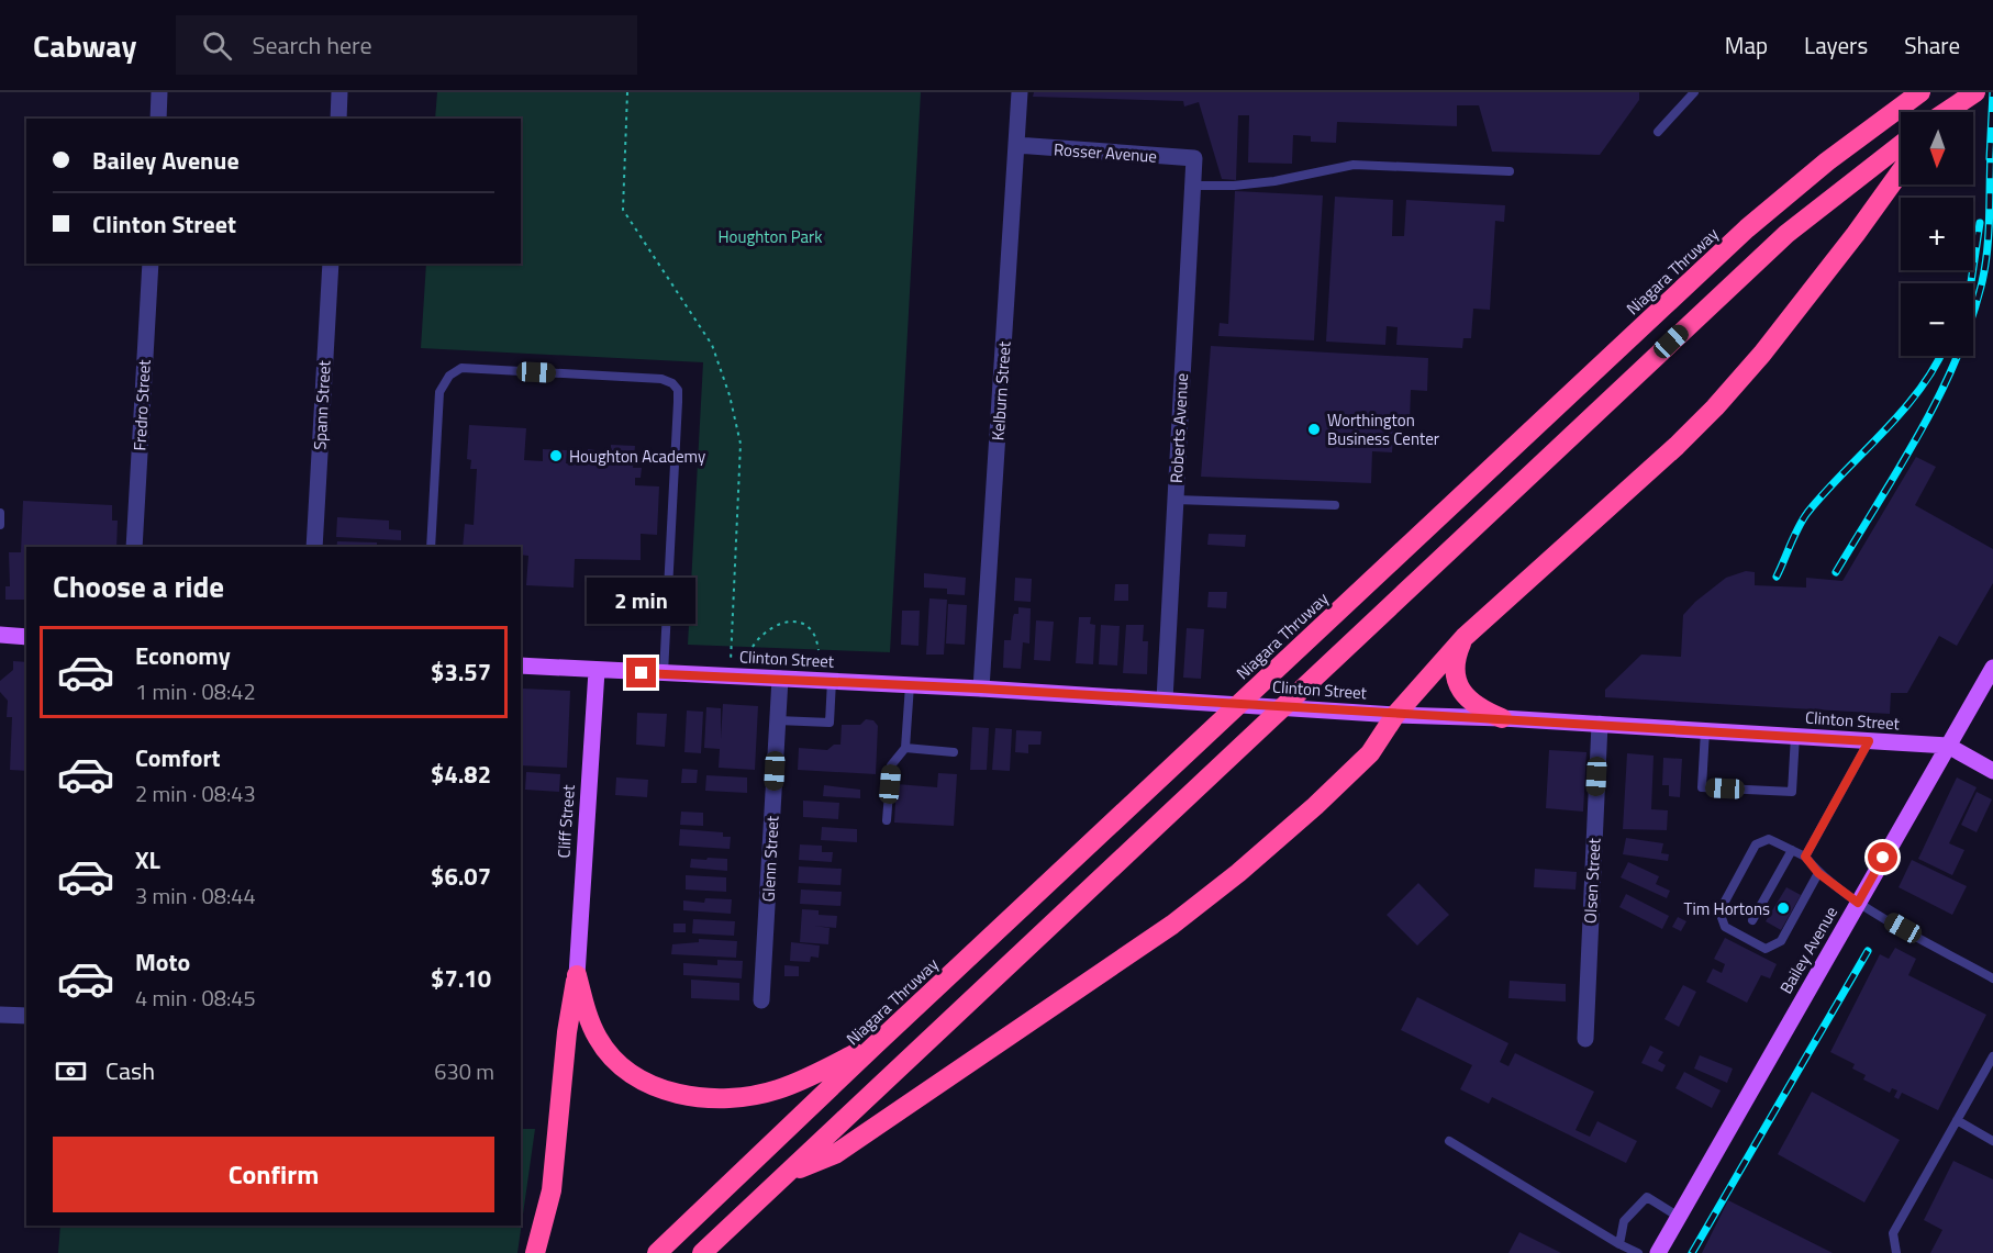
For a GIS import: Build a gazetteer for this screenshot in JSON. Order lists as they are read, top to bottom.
{
  "streets": {
    "highway": ["Niagara Thruway"],
    "main road": ["Clinton Street", "Cliff Street", "Bailey Avenue"],
    "street": [
      "Rosser Avenue",
      "Kelburn Street",
      "Fredro Street",
      "Spann Street",
      "Roberts Avenue",
      "Glenn Street",
      "Olsen Street"
    ]
  },
  "crossings": [
    ["Rosser Avenue", "Kelburn Street"],
    ["Rosser Avenue", "Roberts Avenue"],
    ["Kelburn Street", "Clinton Street"],
    ["Roberts Avenue", "Clinton Street"],
    ["Clinton Street", "Cliff Street"],
    ["Clinton Street", "Glenn Street"],
    ["Clinton Street", "Olsen Street"],
    ["Clinton Street", "Bailey Avenue"]
  ],
  "parks": ["Houghton Park"],
  "places": ["Worthington Business Center", "Houghton Academy", "Tim Hortons"],
  "north": "bottom",
  "page": {
    "header": "Cabway",
    "search": "Search here",
    "nav": ["Map", "Layers", "Share"],
    "map_buttons": ["+", "−"],
    "banner": ["Bailey Avenue", "Clinton Street"],
    "heading": "Choose a ride",
    "bubble": "2 min",
    "list": [
      {
        "name": "Economy",
        "note": "1 min · 08:42",
        "value": "$3.57"
      },
      {
        "name": "Comfort",
        "note": "2 min · 08:43",
        "value": "$4.82"
      },
      {
        "name": "XL",
        "note": "3 min · 08:44",
        "value": "$6.07"
      },
      {
        "name": "Moto",
        "note": "4 min · 08:45",
        "value": "$7.10"
      }
    ],
    "pay": ["Cash", "630 m"],
    "buttons": "Confirm"
  }
}
